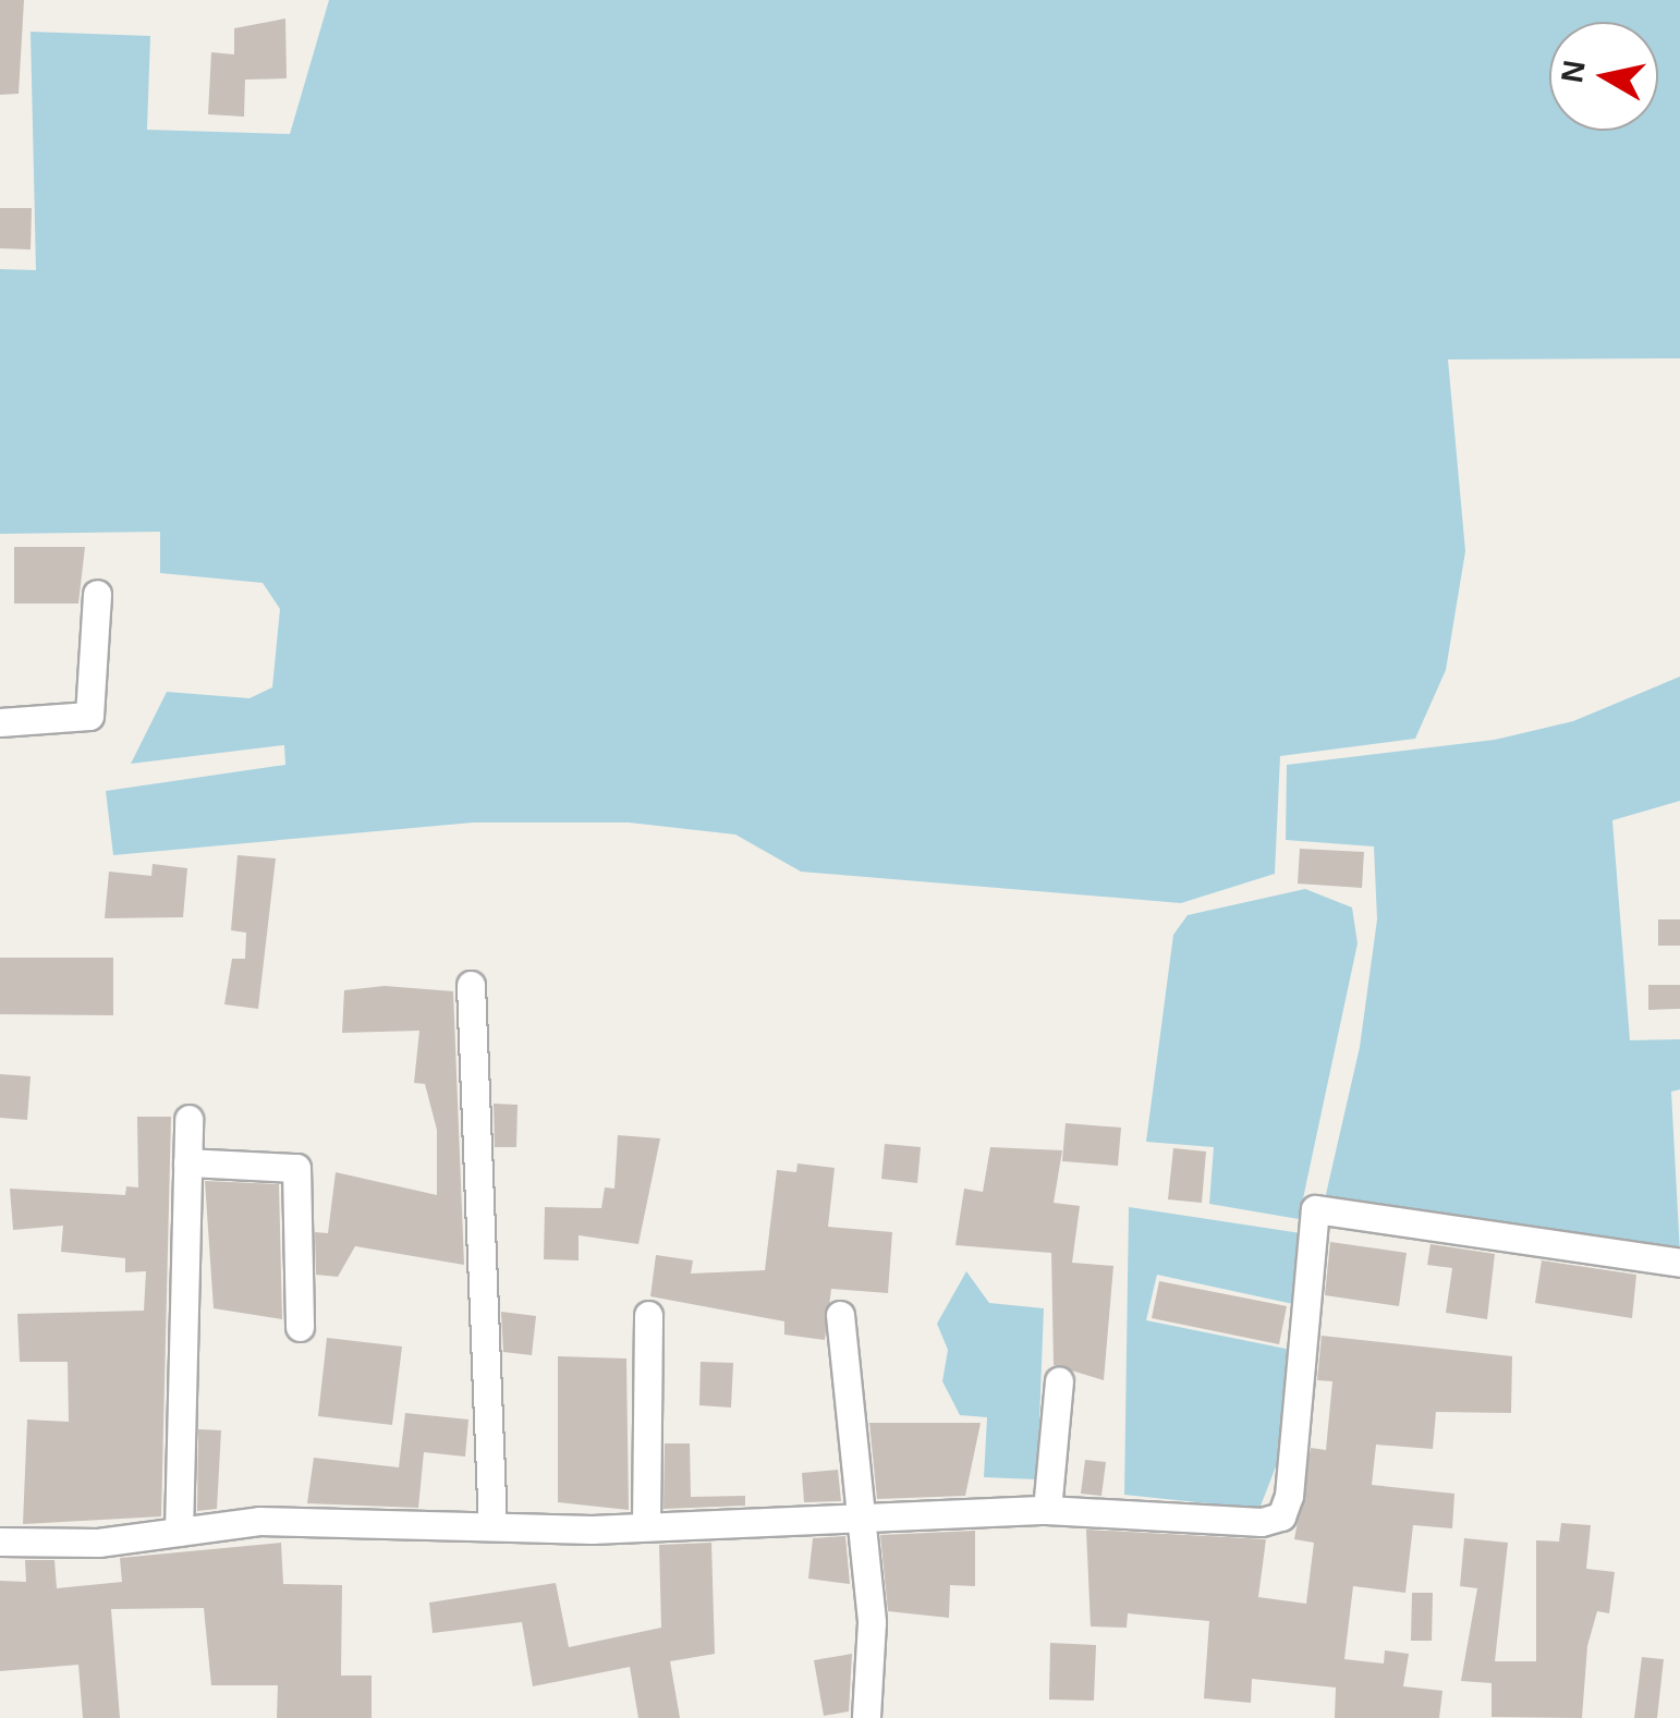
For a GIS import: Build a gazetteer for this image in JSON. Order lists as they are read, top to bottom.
{
  "north": "left"
}
